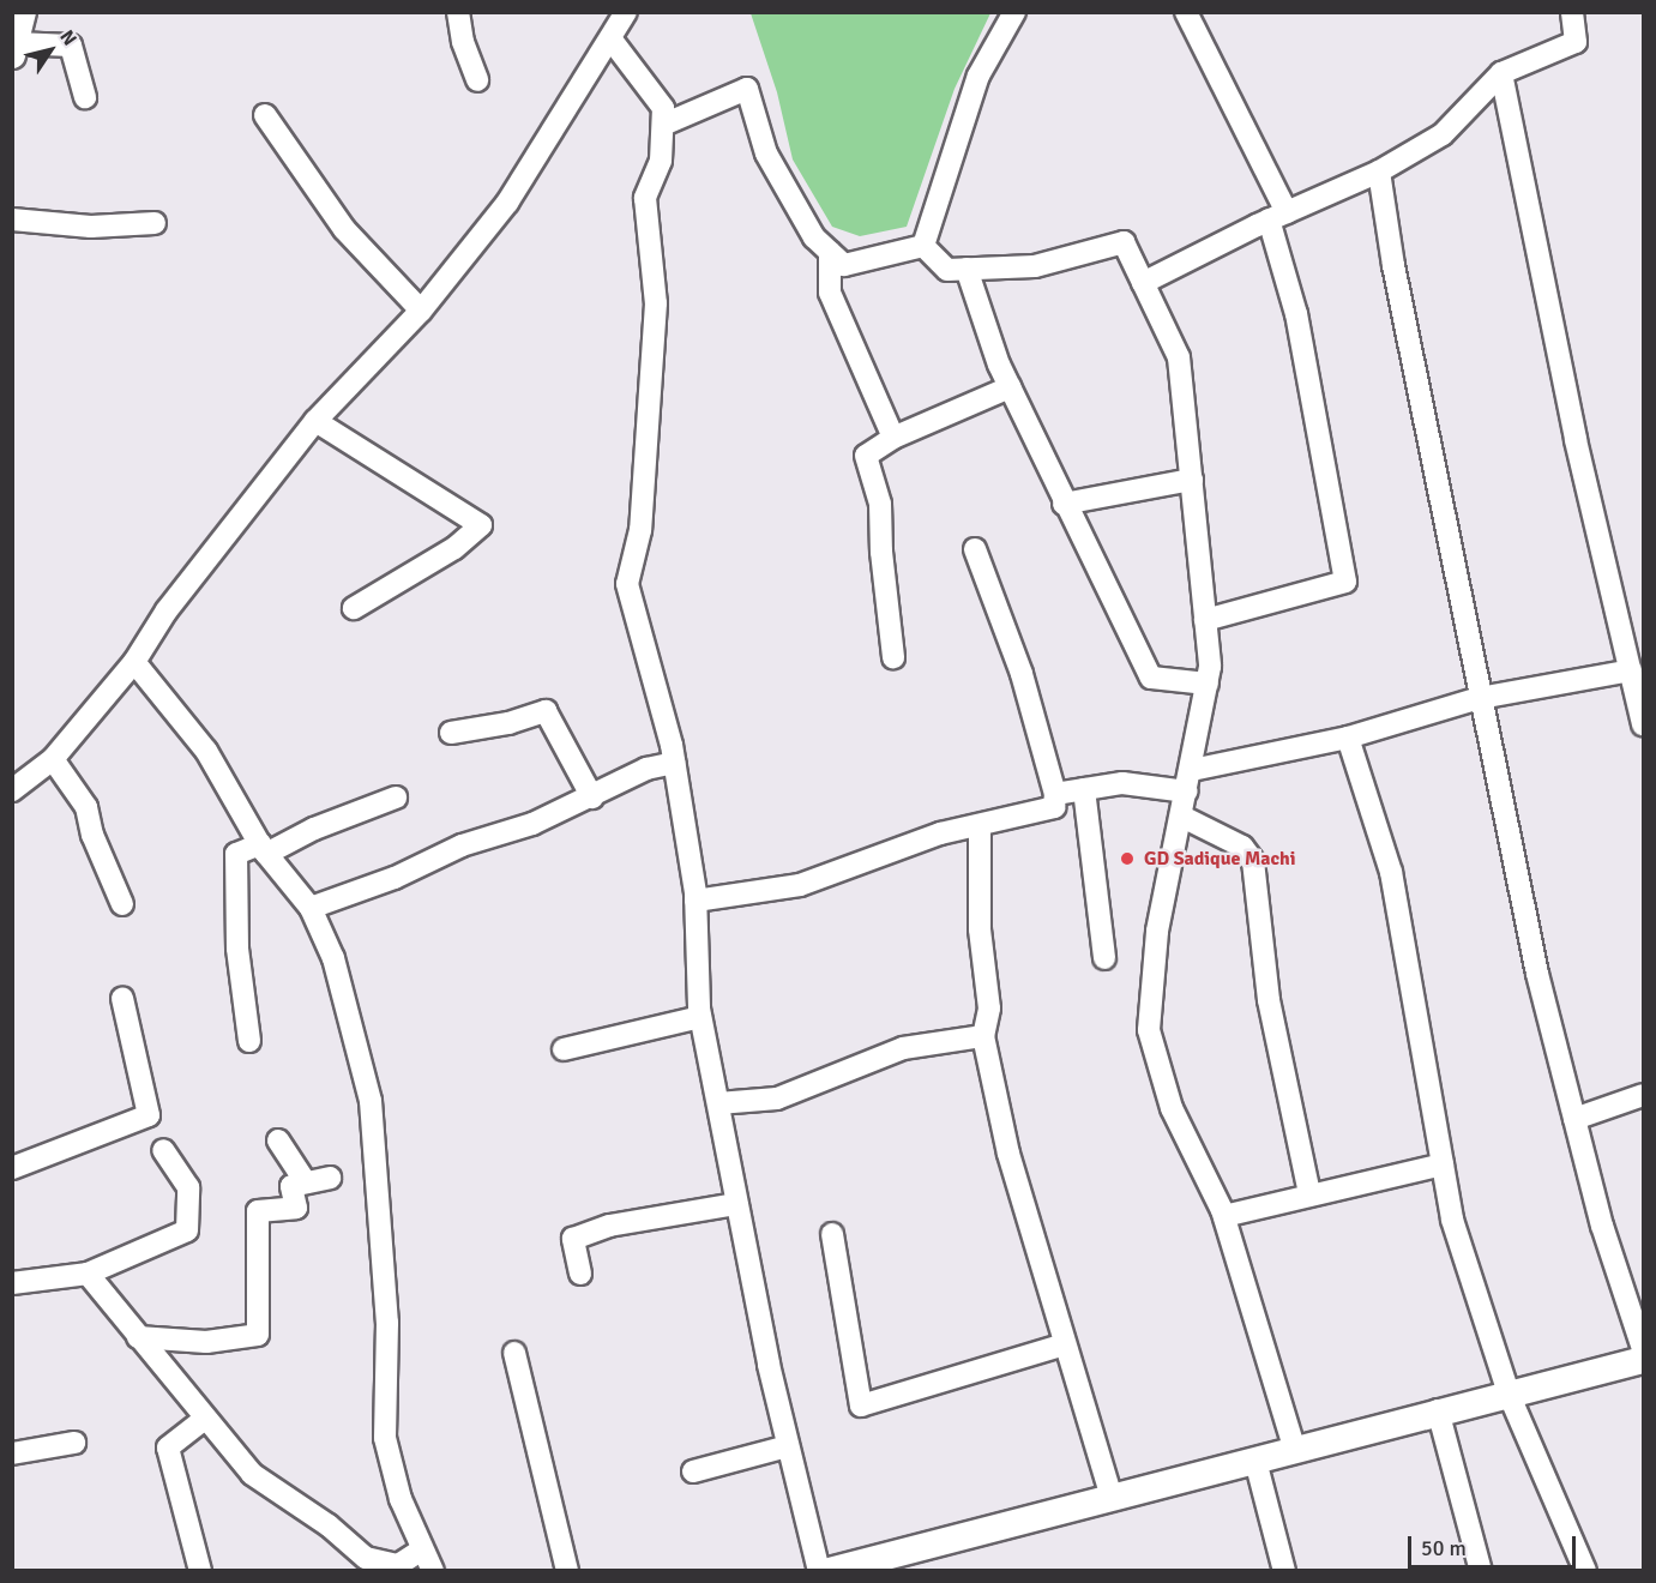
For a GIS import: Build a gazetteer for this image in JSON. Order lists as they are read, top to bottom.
{
  "places": ["GD Sadique Machi"],
  "scale_bar": "50 m",
  "north": "top right"
}
